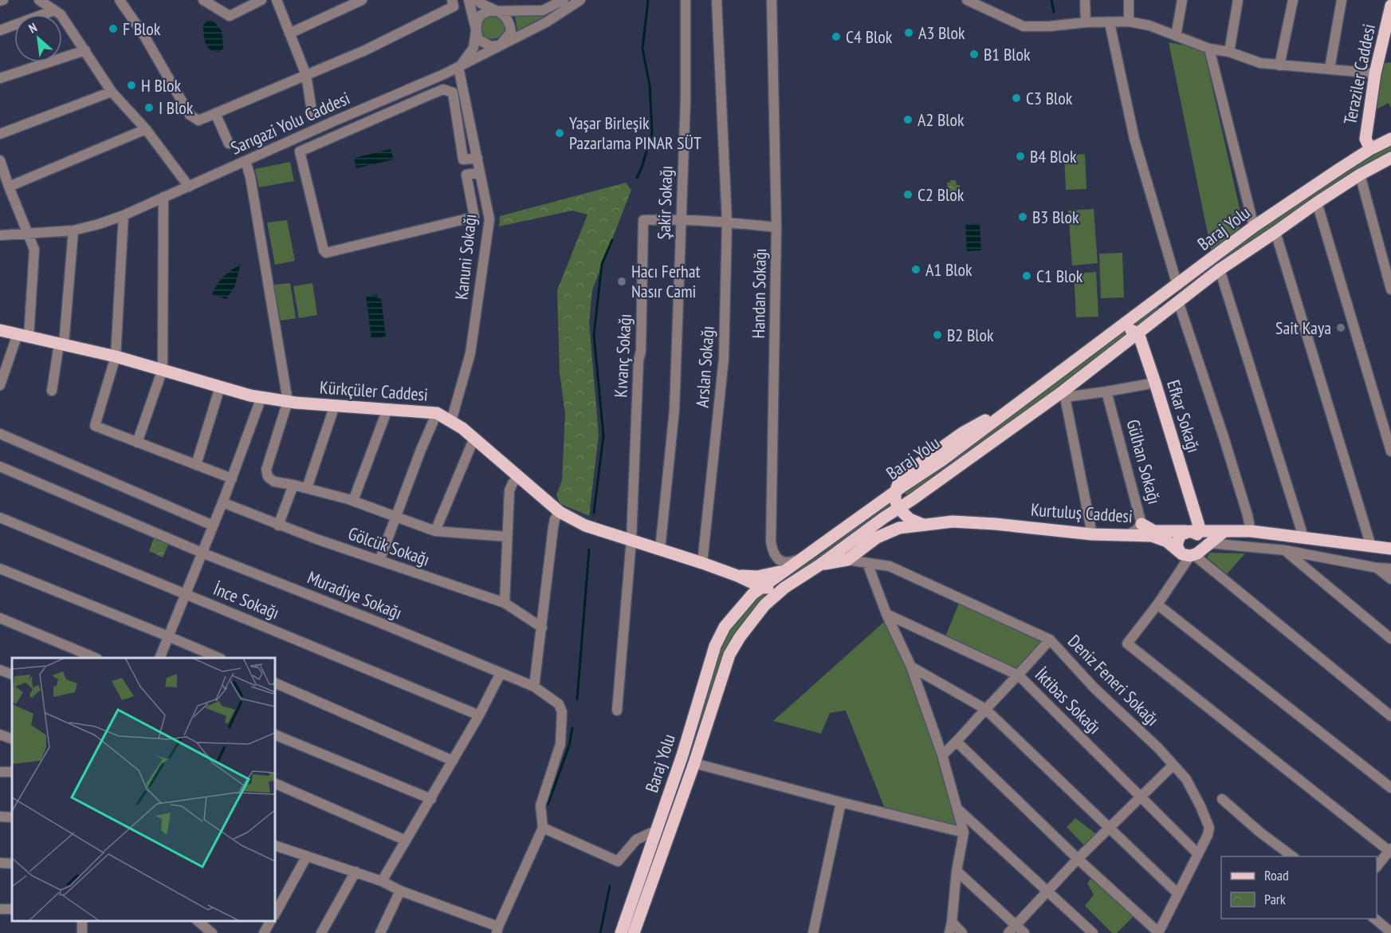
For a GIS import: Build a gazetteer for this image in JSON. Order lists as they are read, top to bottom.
{
  "streets": {
    "main road": [
      "Teraziler Caddesi",
      "Baraj Yolu",
      "Kürkçüler Caddesi",
      "Efkar Sokağı",
      "Gülhan Sokağı",
      "Kurtuluş Caddesi"
    ],
    "street": [
      "Sarıgazi Yolu Caddesi",
      "Şakir Sokağı",
      "Kanuni Sokağı",
      "Handan Sokağı",
      "Kıvanç Sokağı",
      "Arslan Sokağı",
      "Gölcük Sokağı",
      "Muradiye Sokağı",
      "İnce Sokağı",
      "Deniz Feneri Sokağı",
      "İktibas Sokağı"
    ]
  },
  "crossings": [
    ["Teraziler Caddesi", "Baraj Yolu"],
    ["Sarıgazi Yolu Caddesi", "Kanuni Sokağı"],
    ["Şakir Sokağı", "Kıvanç Sokağı"],
    ["Şakir Sokağı", "Kürkçüler Caddesi"],
    ["Baraj Yolu", "Handan Sokağı"],
    ["Baraj Yolu", "Kürkçüler Caddesi"],
    ["Baraj Yolu", "Efkar Sokağı"],
    ["Kanuni Sokağı", "Kürkçüler Caddesi"],
    ["Handan Sokağı", "Kıvanç Sokağı"],
    ["Kıvanç Sokağı", "Arslan Sokağı"],
    ["Kıvanç Sokağı", "Kürkçüler Caddesi"],
    ["Arslan Sokağı", "Kürkçüler Caddesi"],
    ["Efkar Sokağı", "Gülhan Sokağı"],
    ["Efkar Sokağı", "Kurtuluş Caddesi"],
    ["Kurtuluş Caddesi", "Deniz Feneri Sokağı"],
    ["Deniz Feneri Sokağı", "İktibas Sokağı"]
  ],
  "places": [
    "F Blok",
    "A3 Blok",
    "C4 Blok",
    "B1 Blok",
    "H Blok",
    "C3 Blok",
    "I Blok",
    "A2 Blok",
    "Yaşar Birleşik Pazarlama PINAR SÜT",
    "B4 Blok",
    "C2 Blok",
    "B3 Blok",
    "A1 Blok",
    "C1 Blok",
    "Hacı Ferhat Nasır Cami",
    "Sait Kaya",
    "B2 Blok"
  ],
  "legend": ["Road", "Park"],
  "north": "top left"
}
